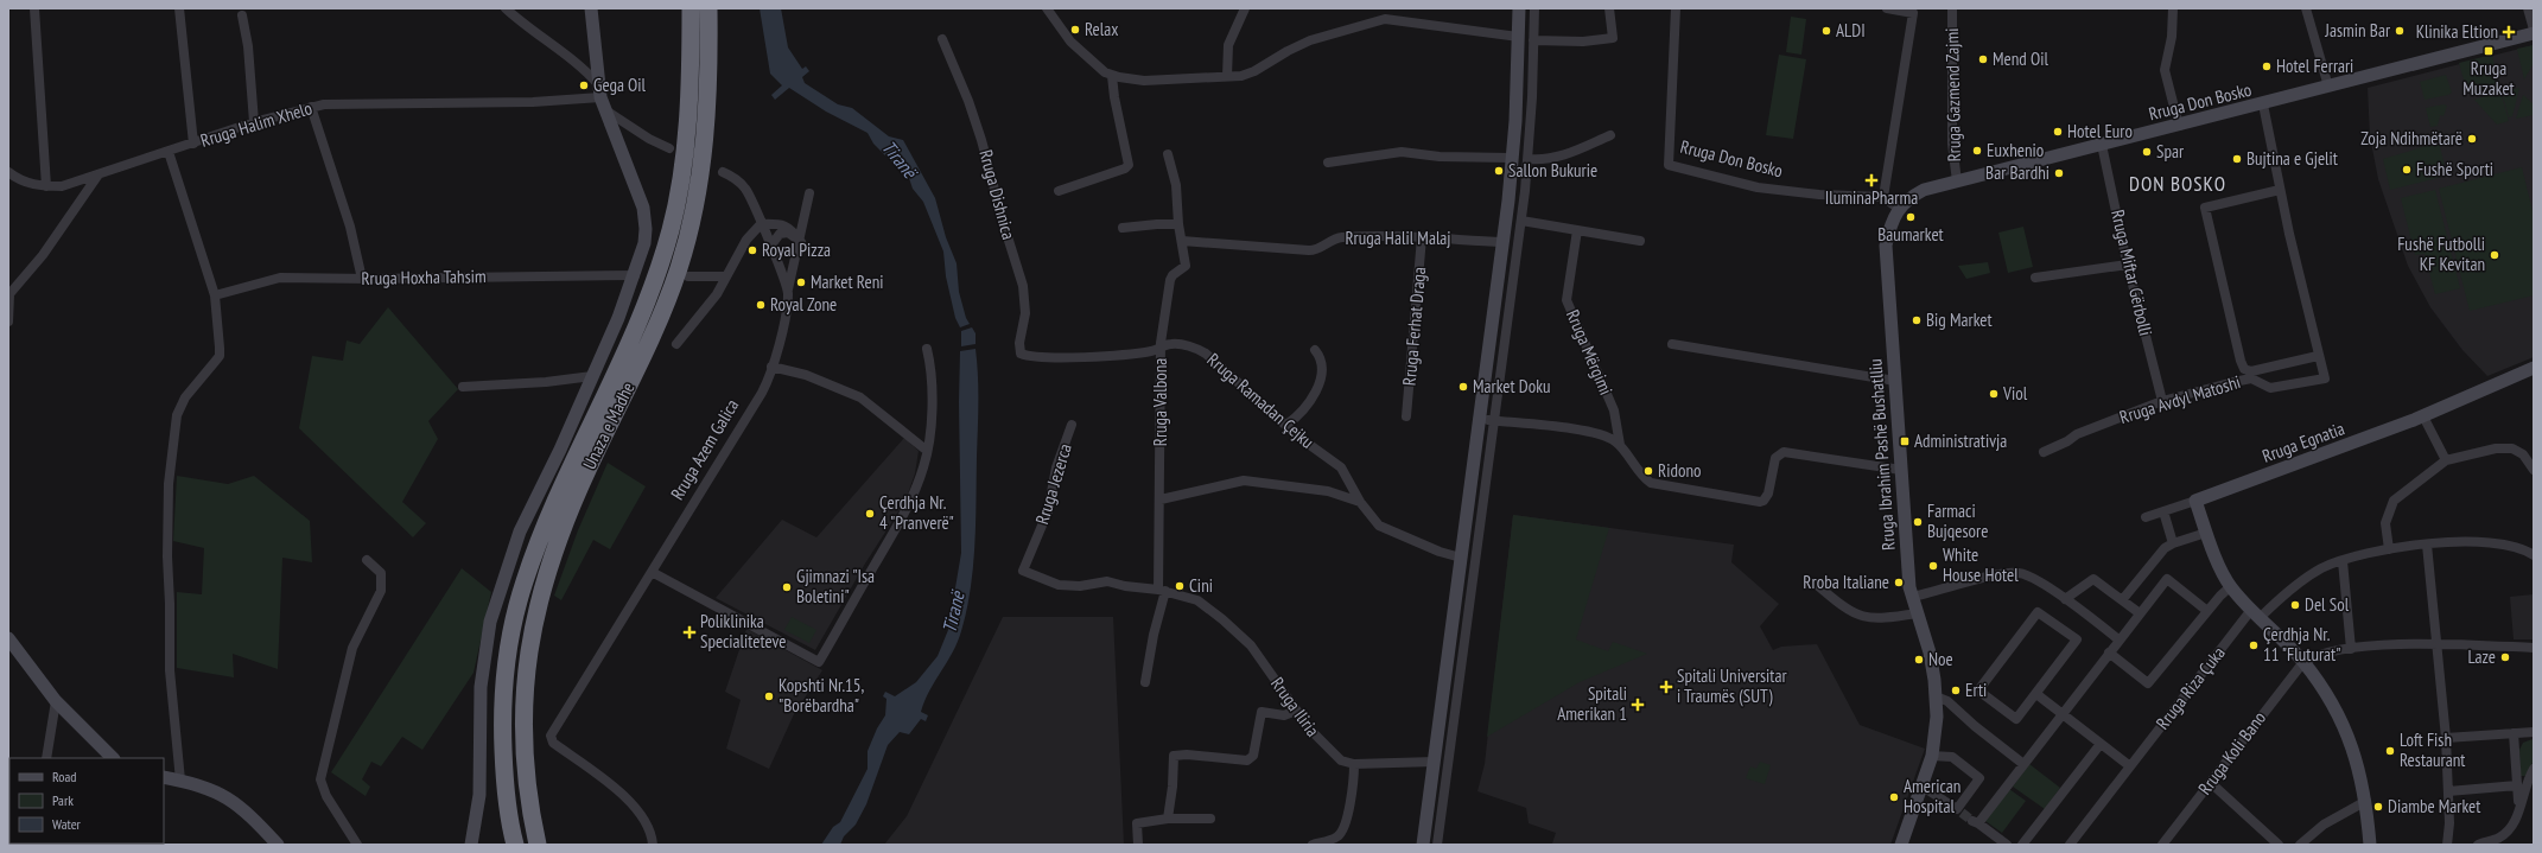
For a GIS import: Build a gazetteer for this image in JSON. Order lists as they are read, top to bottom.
{
  "streets": {
    "highway": ["Unaza e Madhe"],
    "main road": ["Rruga Don Bosko", "Rruga Egnatia", "Rruga Ibrahim Pashë Bushatlliu"],
    "street": [
      "Rruga Gazmend Zajmi",
      "Rruga Halim Xhelo",
      "Rruga Dishnica",
      "Rruga Halil Malaj",
      "Rruga Miftar Gërbolli",
      "Rruga Hoxha Tahsim",
      "Rruga Ferhat Draga",
      "Rruga Mërgimi",
      "Rruga Avdyl Matoshi",
      "Rruga Ramadan Çejku",
      "Rruga Valbona",
      "Rruga Azem Galica",
      "Rruga Jezerca",
      "Rruga Riza Çuka",
      "Rruga Iliria",
      "Rruga Koli Bano"
    ]
  },
  "crossings": [
    ["Rruga Gazmend Zajmi", "Rruga Don Bosko"],
    ["Rruga Don Bosko", "Rruga Miftar Gërbolli"],
    ["Rruga Don Bosko", "Rruga Avdyl Matoshi"],
    ["Rruga Don Bosko", "Rruga Ibrahim Pashë Bushatlliu"],
    ["Rruga Dishnica", "Rruga Ramadan Çejku"],
    ["Rruga Halil Malaj", "Rruga Ferhat Draga"],
    ["Rruga Halil Malaj", "Rruga Valbona"],
    ["Rruga Miftar Gërbolli", "Rruga Avdyl Matoshi"],
    ["Rruga Ramadan Çejku", "Rruga Valbona"],
    ["Rruga Valbona", "Rruga Jezerca"],
    ["Rruga Valbona", "Rruga Iliria"],
    ["Rruga Jezerca", "Rruga Iliria"]
  ],
  "districts": ["DON BOSKO"],
  "water": ["Tiranë"],
  "places": {
    "other": [
      "Relax",
      "ALDI",
      "Jasmin Bar",
      "Mend Oil",
      "Hotel Ferrari",
      "Gega Oil",
      "Hotel Euro",
      "Zoja Ndihmëtarë",
      "Euxhenio",
      "Spar",
      "Bujtina e Gjelit",
      "Fushë Sporti",
      "Sallon Bukurie",
      "Bar Bardhi",
      "Baumarket",
      "Royal Pizza",
      "Fushë Futbolli KF Kevitan",
      "Market Reni",
      "Royal Zone",
      "Big Market",
      "Market Doku",
      "Viol",
      "Ridono",
      "Çerdhja Nr. 4 \"Pranverë\"",
      "Farmaci Bujqesore",
      "White House Hotel",
      "Rroba Italiane",
      "Cini",
      "Gjimnazi \"Isa Boletini\"",
      "Del Sol",
      "Çerdhja Nr. 11 \"Fluturat\"",
      "Laze",
      "Noe",
      "Erti",
      "Kopshti Nr.15, \"Borëbardha\"",
      "Loft Fish Restaurant",
      "American Hospital",
      "Diambe Market"
    ],
    "health": [
      "Klinika Eltion",
      "IluminaPharma",
      "Poliklinika Specialiteteve",
      "Spitali Universitar i Traumës (SUT)",
      "Spitali Amerikan 1"
    ],
    "transit": ["Rruga Muzaket", "Administrativja"]
  },
  "legend": ["Road", "Park", "Water"]
}
